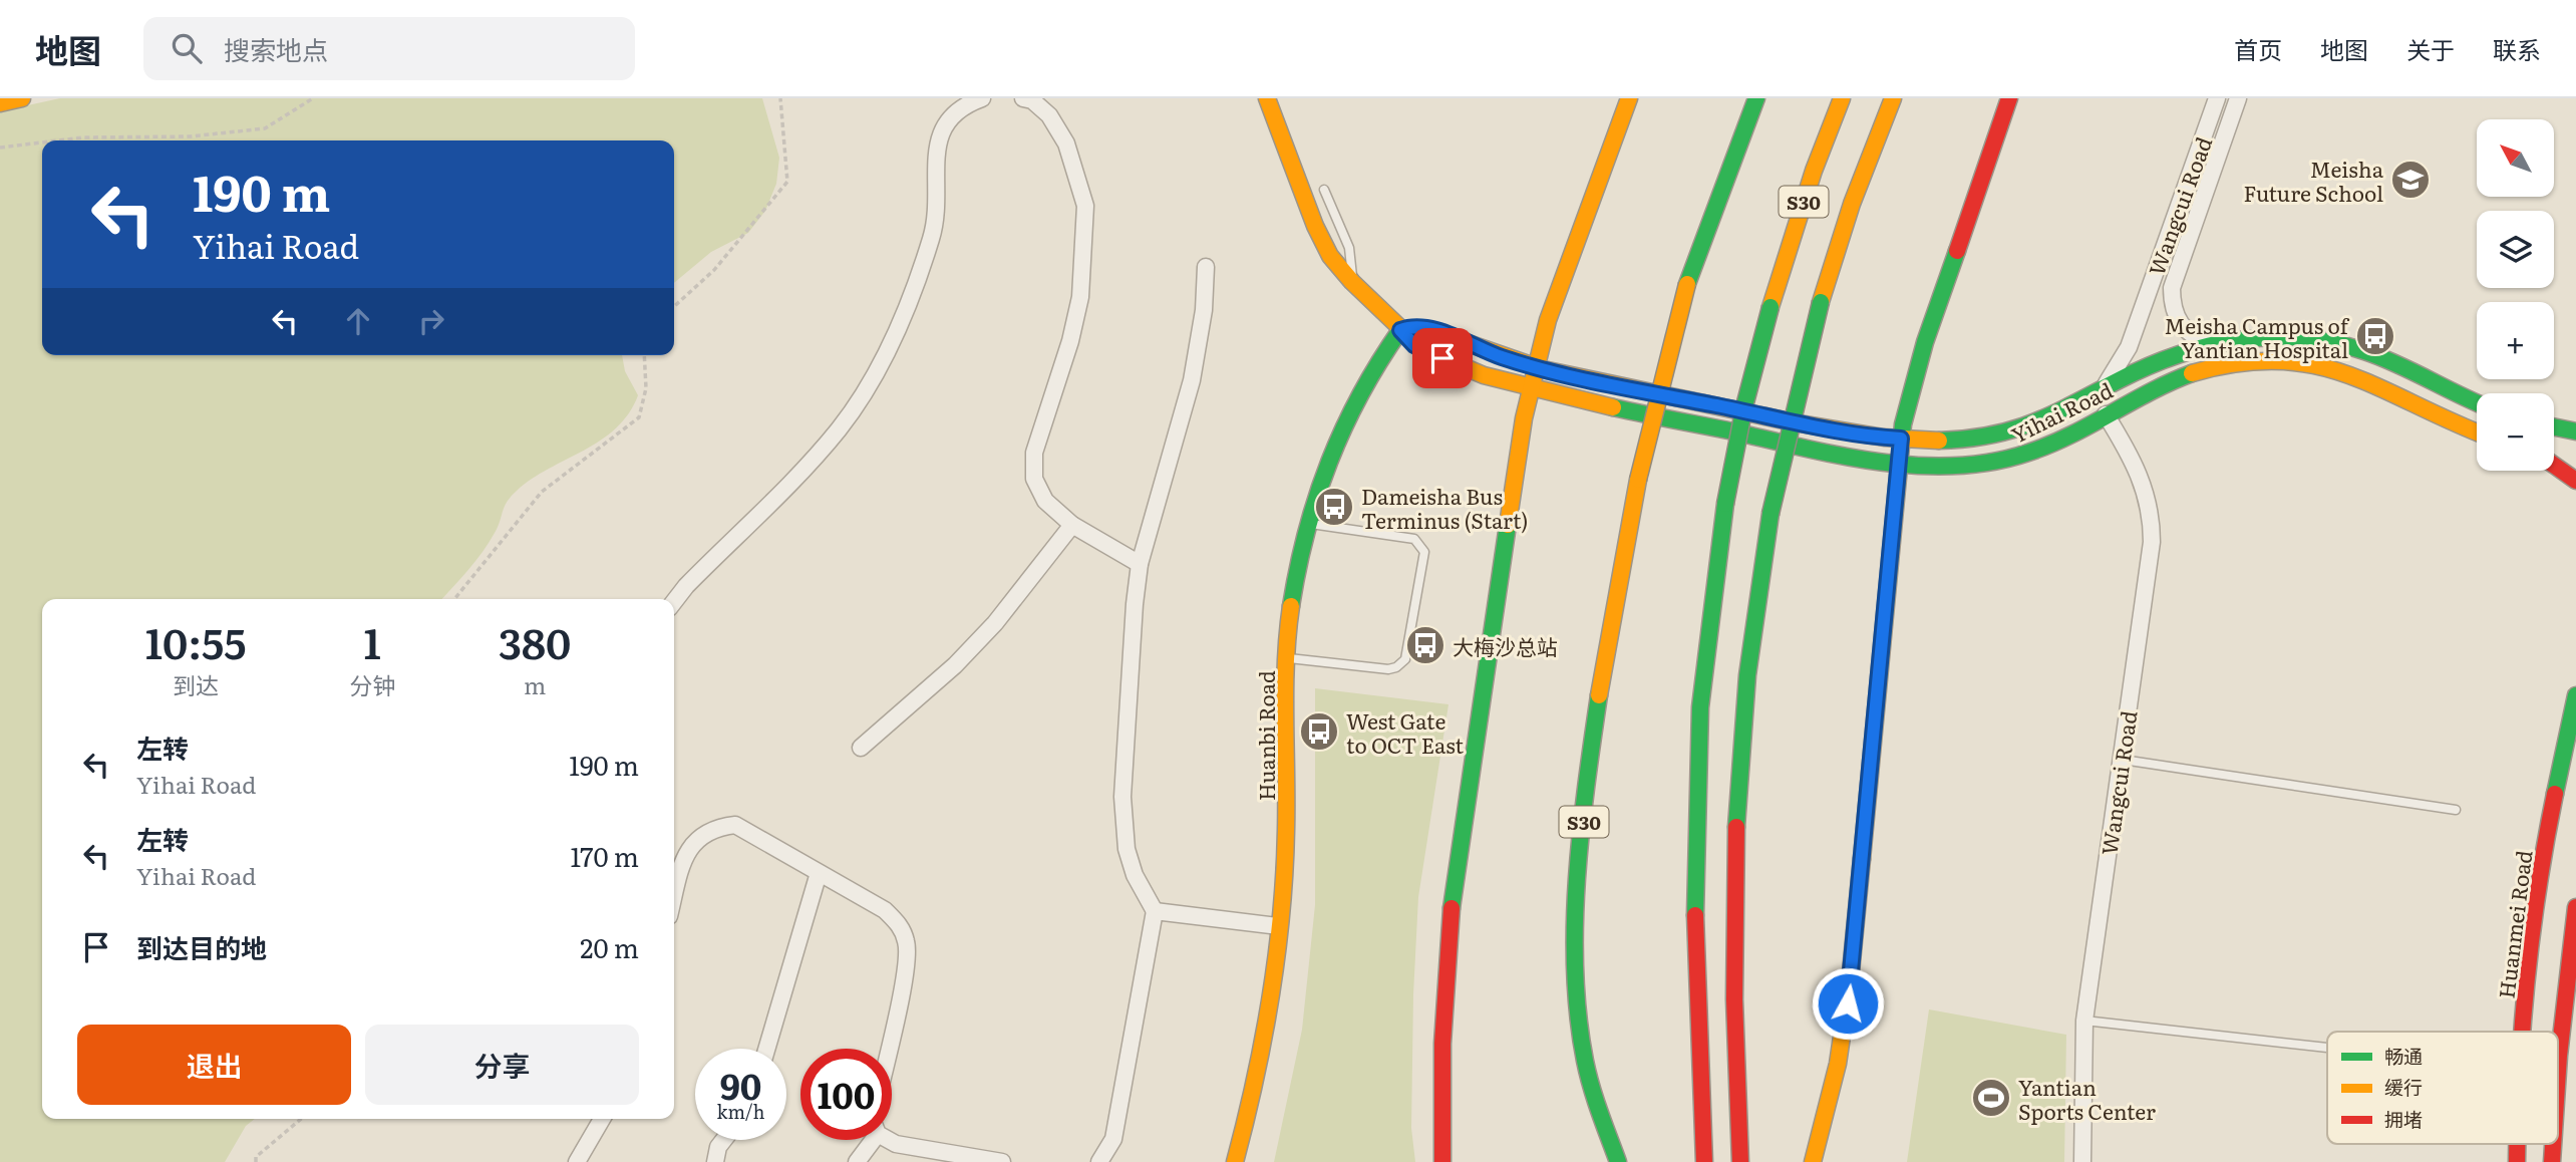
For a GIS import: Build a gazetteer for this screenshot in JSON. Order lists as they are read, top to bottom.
{
  "streets": {
    "main road": [
      "S30",
      "Yihai Road",
      "Huanbi Road",
      "Huanmei Road"
    ],
    "street": ["Wangcui Road"]
  },
  "crossings": [
    ["Wangcui Road", "Yihai Road"],
    ["Yihai Road", "Huanbi Road"]
  ],
  "places": {
    "school or university": ["Meisha Future School"],
    "bus stop": [
      "Meisha Campus of Yantian Hospital",
      "Dameisha Bus Terminus (Start)",
      "大梅沙总站",
      "West Gate to OCT East"
    ],
    "sports": ["Yantian Sports Center"]
  },
  "legend": ["畅通", "缓行", "拥堵"],
  "north": "top left",
  "page": {
    "header": "地图",
    "search": "搜索地点",
    "nav": [
      "首页",
      "地图",
      "关于",
      "联系"
    ],
    "map_buttons": ["+", "−"],
    "turn": ["190 m", "Yihai Road"],
    "eta": [
      "10:55",
      "到达",
      "1",
      "分钟",
      "380",
      "m"
    ],
    "list": [
      {
        "name": "左转",
        "note": "Yihai Road",
        "value": "190 m"
      },
      {
        "name": "左转",
        "note": "Yihai Road",
        "value": "170 m"
      },
      {
        "name": "到达目的地",
        "value": "20 m"
      }
    ],
    "buttons": ["退出", "分享"],
    "speed": "90 km/h",
    "limit": "100"
  }
}
